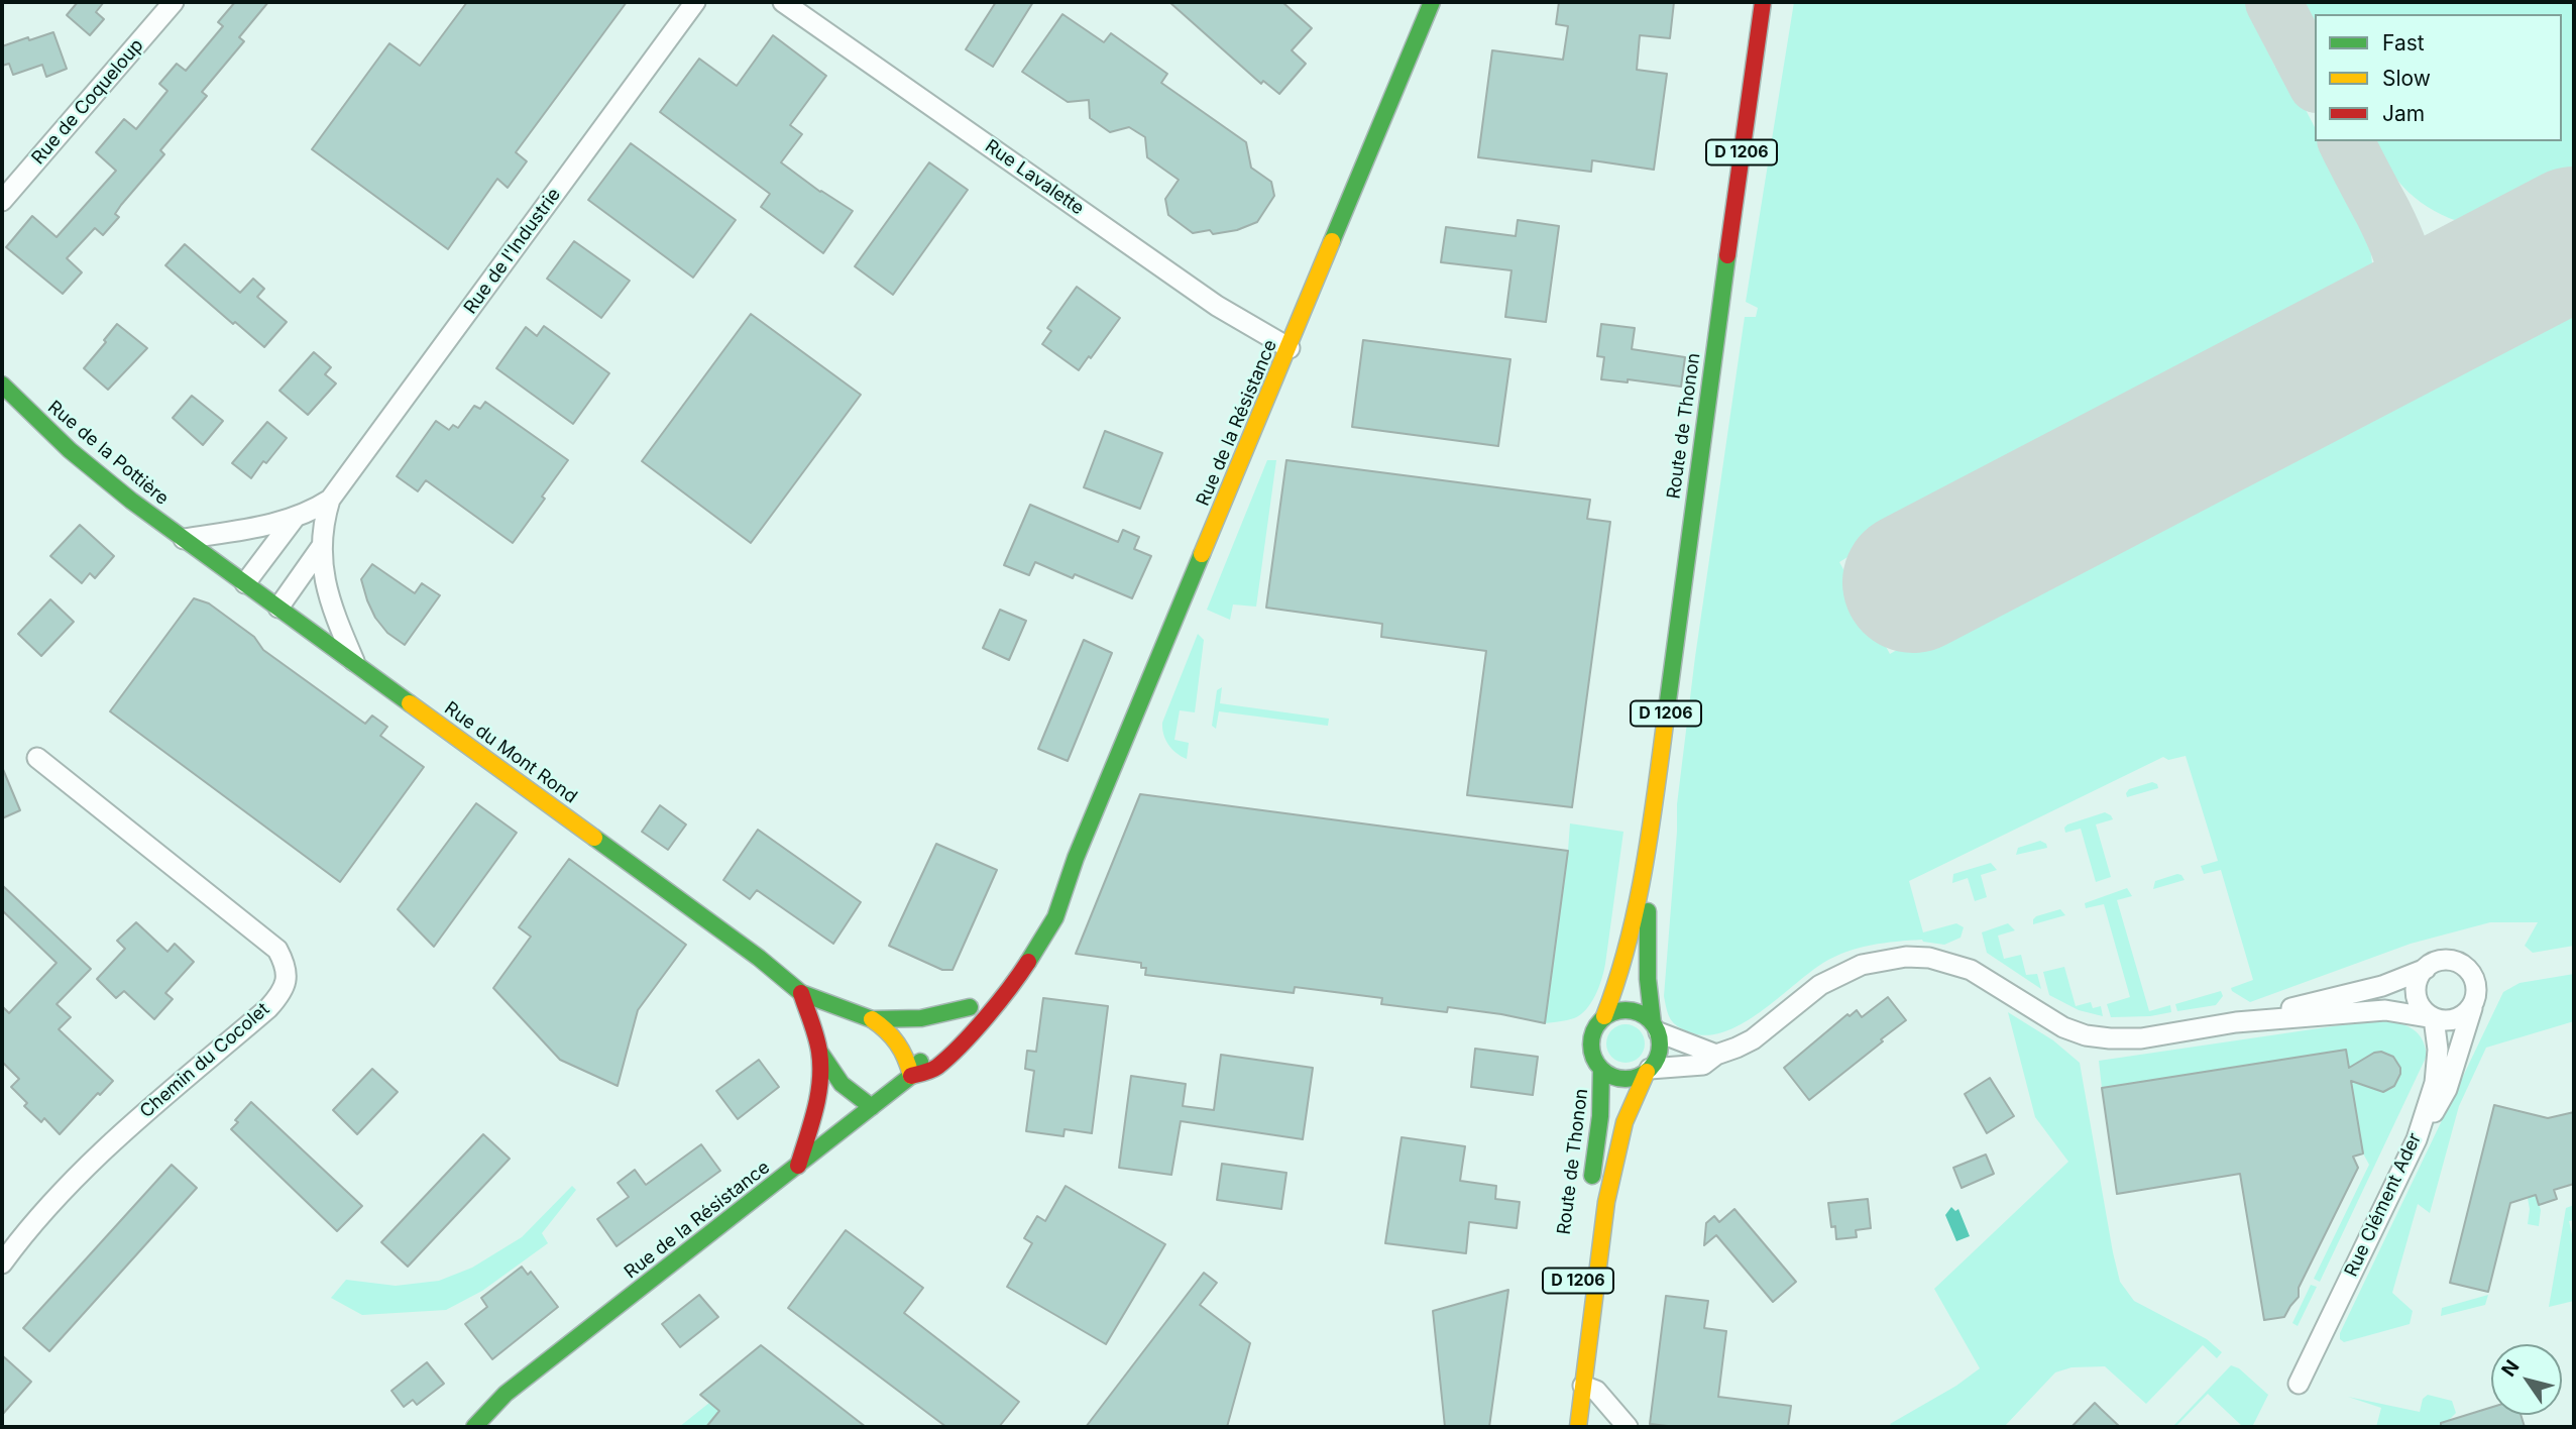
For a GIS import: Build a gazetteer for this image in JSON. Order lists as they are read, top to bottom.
{
  "streets": {
    "street": [
      "Rue de Coqueloup",
      "D 1206",
      "Rue Lavalette",
      "Rue de l'Industrie",
      "Rue de la Résistance",
      "Route de Thonon",
      "Rue de la Pottière",
      "Rue du Mont Rond",
      "Chemin du Cocolet",
      "Rue Clément Ader"
    ]
  },
  "crossings": [
    ["Rue Lavalette", "Rue de la Résistance"],
    ["Rue de l'Industrie", "Rue de la Pottière"],
    ["Rue de l'Industrie", "Rue du Mont Rond"],
    ["Rue de la Résistance", "Rue du Mont Rond"],
    ["Rue de la Pottière", "Rue du Mont Rond"]
  ],
  "legend": ["Fast", "Slow", "Jam"],
  "north": "top left"
}
